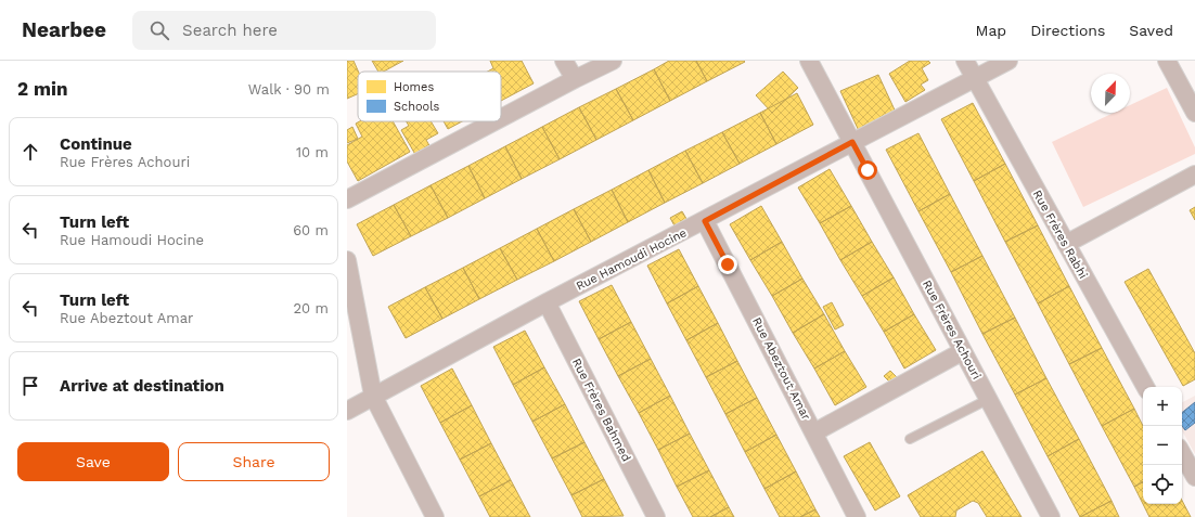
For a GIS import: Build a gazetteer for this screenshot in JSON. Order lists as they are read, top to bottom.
{
  "streets": {
    "street": [
      "Rue Frères Rabhi",
      "Rue Hamoudi Hocine",
      "Rue Frères Achouri",
      "Rue Abeztout Amar",
      "Rue Frères Bahmed"
    ]
  },
  "crossings": [
    ["Rue Frères Rabhi", "Rue Hamoudi Hocine"],
    ["Rue Hamoudi Hocine", "Rue Frères Achouri"],
    ["Rue Hamoudi Hocine", "Rue Abeztout Amar"],
    ["Rue Hamoudi Hocine", "Rue Frères Bahmed"]
  ],
  "legend": ["Homes", "Schools"],
  "north": "top right",
  "page": {
    "header": "Nearbee",
    "search": "Search here",
    "nav": ["Map", "Directions", "Saved"],
    "heading": ["2 min", "Walk · 90 m"],
    "list": [
      ["Continue", "Rue Frères Achouri", "10 m"],
      ["Turn left", "Rue Hamoudi Hocine", "60 m"],
      ["Turn left", "Rue Abeztout Amar", "20 m"],
      "Arrive at destination"
    ],
    "map_buttons": ["+", "−"],
    "buttons": ["Save", "Share"]
  }
}
